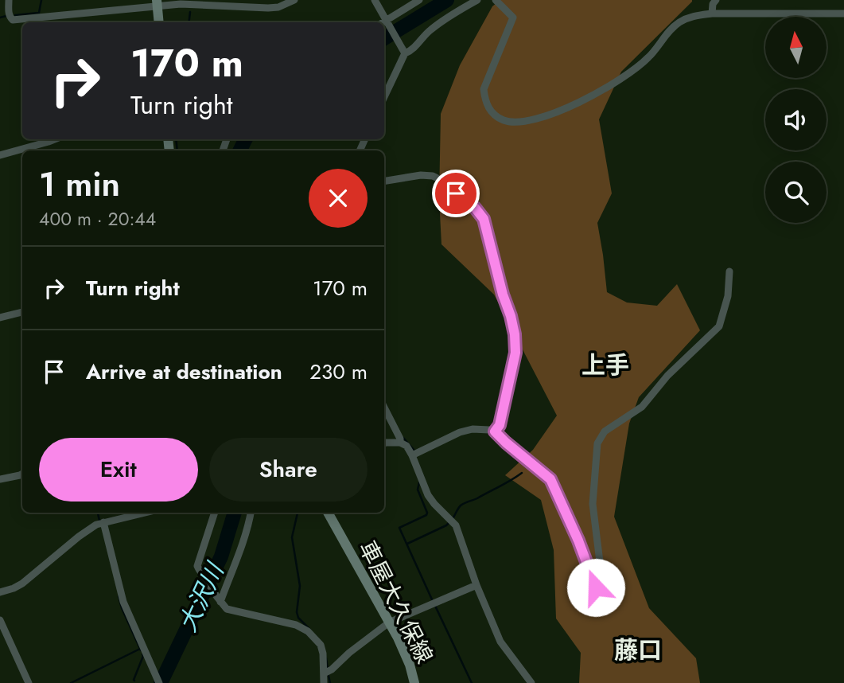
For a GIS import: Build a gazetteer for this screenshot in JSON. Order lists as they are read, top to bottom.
{
  "streets": {
    "main road": ["車屋大久保線"]
  },
  "districts": ["上手", "藤口"],
  "water": ["大沢川"],
  "north": "top",
  "page": {
    "turn": ["170 m", "Turn right"],
    "heading": ["1 min", "400 m · 20:44"],
    "list": [
      {
        "name": "Turn right",
        "value": "170 m"
      },
      {
        "name": "Arrive at destination",
        "value": "230 m"
      }
    ],
    "buttons": ["Exit", "Share"]
  }
}
